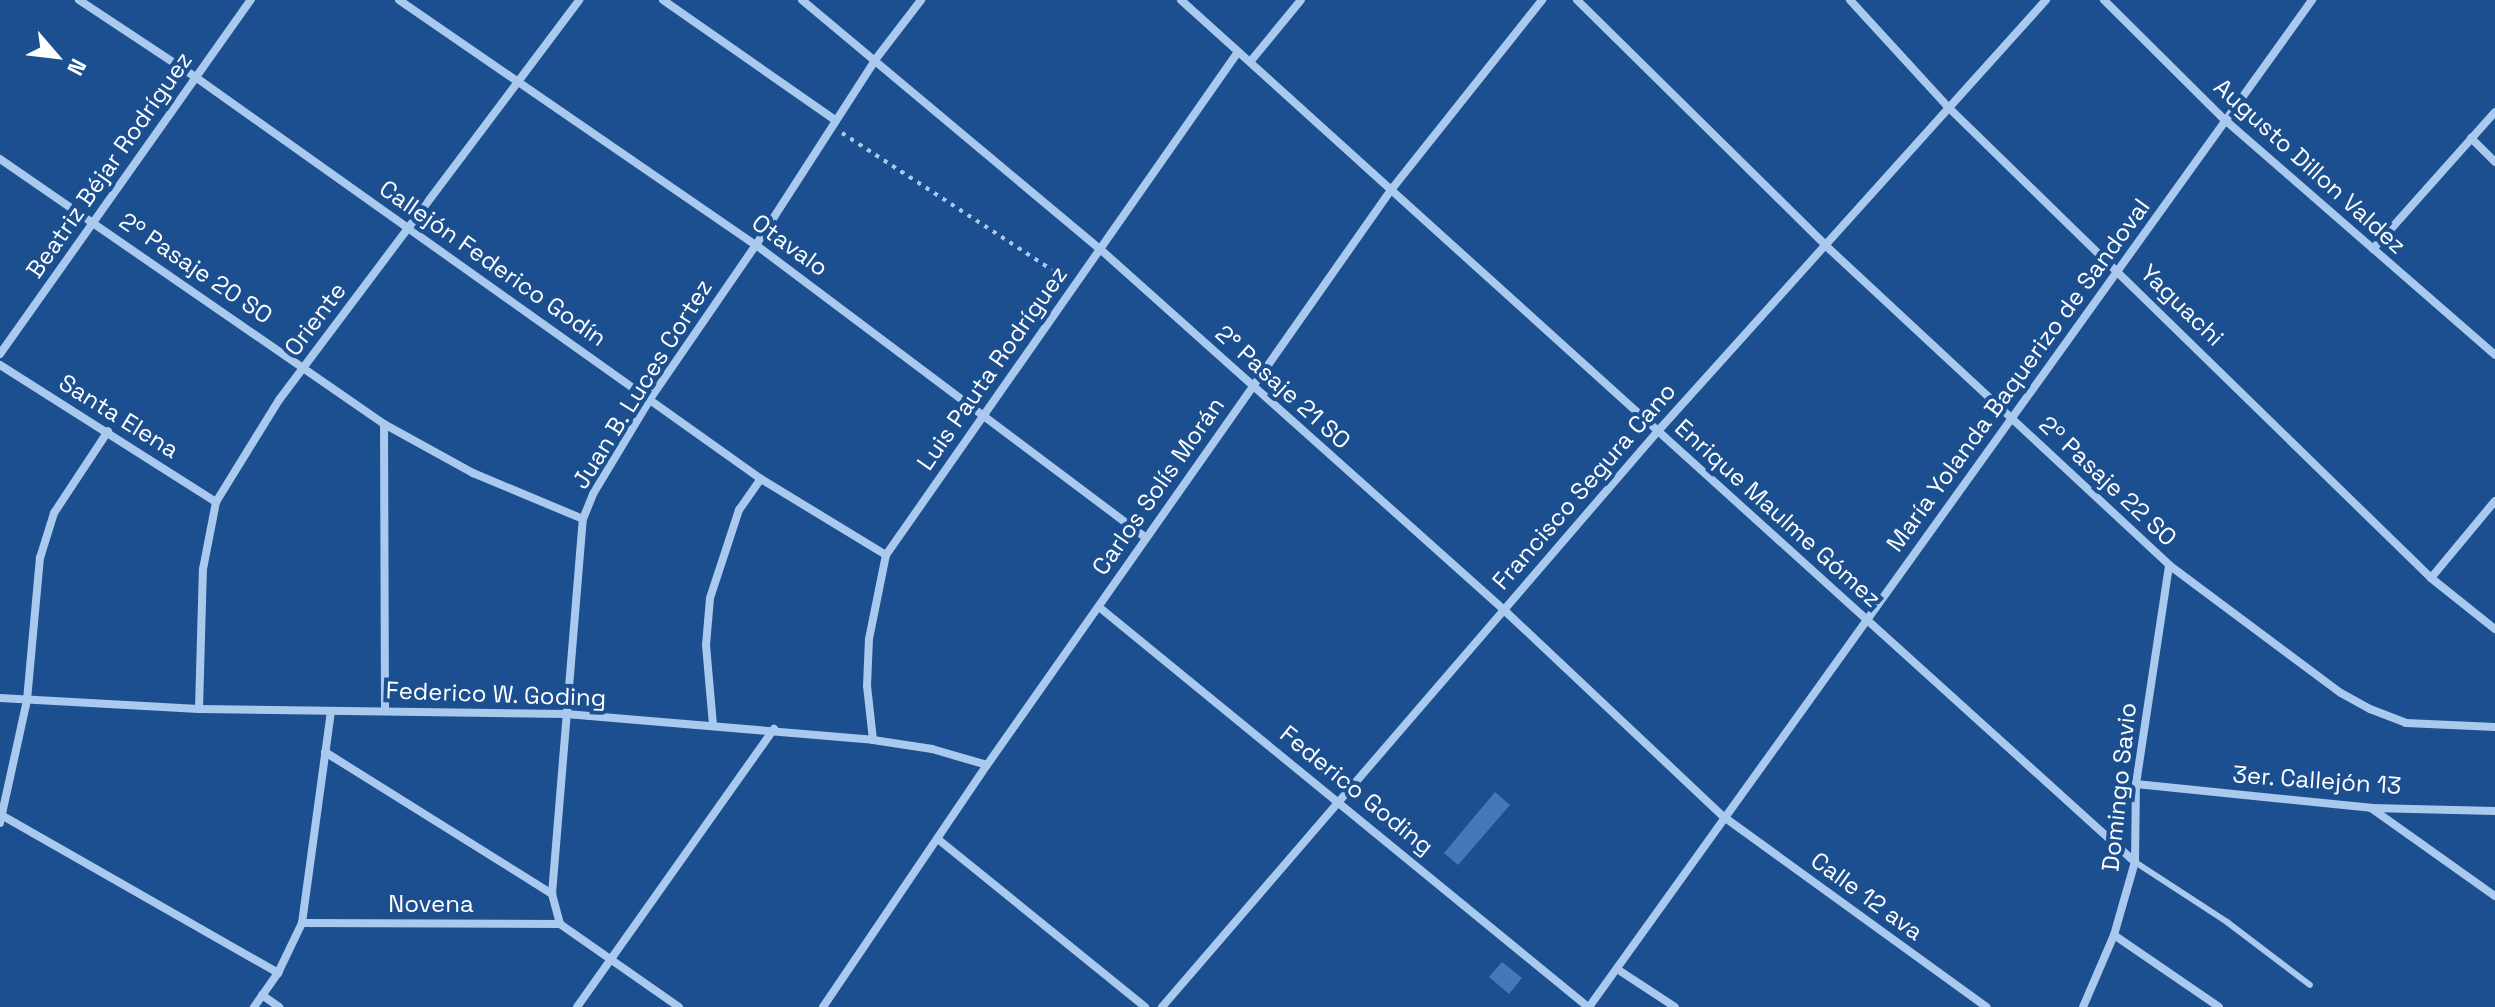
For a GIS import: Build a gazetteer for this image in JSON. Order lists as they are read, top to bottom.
{
  "streets": {
    "street": [
      "Beatriz Béjar Rodríguez",
      "Augusto Dillon Valdez",
      "Otavalo",
      "Callejón Federico Godín",
      "2º Pasaje 20 SO",
      "Yaguachi",
      "Oriente",
      "Luis Pauta Rodríguez",
      "María Yolanda Baquerizo de Sandoval",
      "Juan B. Luces Cortez",
      "2° Pasaje 21 SO",
      "Santa Elena",
      "2º Pasaje 22 SO",
      "Carlos Solís Morán",
      "Francisco Segura Cano",
      "Enrique Maulme Gómez",
      "Federico W. Goding",
      "3er. Callejón 13",
      "Domingo Savio",
      "Federico Goding",
      "Calle 12 ava",
      "Novena"
    ]
  },
  "crossings": [
    ["Beatriz Béjar Rodríguez", "Callejón Federico Godín"],
    ["Beatriz Béjar Rodríguez", "2º Pasaje 20 SO"],
    ["Augusto Dillon Valdez", "María Yolanda Baquerizo de Sandoval"],
    ["Otavalo", "Oriente"],
    ["Otavalo", "Luis Pauta Rodríguez"],
    ["Otavalo", "Juan B. Luces Cortez"],
    ["Otavalo", "Carlos Solís Morán"],
    ["Callejón Federico Godín", "Oriente"],
    ["Callejón Federico Godín", "Luis Pauta Rodríguez"],
    ["Callejón Federico Godín", "Juan B. Luces Cortez"],
    ["2º Pasaje 20 SO", "Oriente"],
    ["2º Pasaje 20 SO", "Juan B. Luces Cortez"],
    ["Yaguachi", "María Yolanda Baquerizo de Sandoval"],
    ["Yaguachi", "Francisco Segura Cano"],
    ["Oriente", "Santa Elena"],
    ["Oriente", "Federico W. Goding"],
    ["Luis Pauta Rodríguez", "2° Pasaje 21 SO"],
    ["Luis Pauta Rodríguez", "Enrique Maulme Gómez"],
    ["Luis Pauta Rodríguez", "Federico W. Goding"],
    ["María Yolanda Baquerizo de Sandoval", "2° Pasaje 21 SO"],
    ["María Yolanda Baquerizo de Sandoval", "2º Pasaje 22 SO"],
    ["María Yolanda Baquerizo de Sandoval", "Enrique Maulme Gómez"],
    ["María Yolanda Baquerizo de Sandoval", "Federico Goding"],
    ["María Yolanda Baquerizo de Sandoval", "Calle 12 ava"],
    ["Juan B. Luces Cortez", "2° Pasaje 21 SO"],
    ["Juan B. Luces Cortez", "Federico W. Goding"],
    ["Juan B. Luces Cortez", "Novena"],
    ["2° Pasaje 21 SO", "Carlos Solís Morán"],
    ["2° Pasaje 21 SO", "Francisco Segura Cano"],
    ["2° Pasaje 21 SO", "Calle 12 ava"],
    ["2º Pasaje 22 SO", "Francisco Segura Cano"],
    ["2º Pasaje 22 SO", "Domingo Savio"],
    ["Carlos Solís Morán", "Enrique Maulme Gómez"],
    ["Carlos Solís Morán", "Federico W. Goding"],
    ["Carlos Solís Morán", "Federico Goding"],
    ["Francisco Segura Cano", "Enrique Maulme Gómez"],
    ["Francisco Segura Cano", "Federico Goding"],
    ["Enrique Maulme Gómez", "Domingo Savio"],
    ["3er. Callejón 13", "Domingo Savio"]
  ],
  "north": "bottom right"
}
